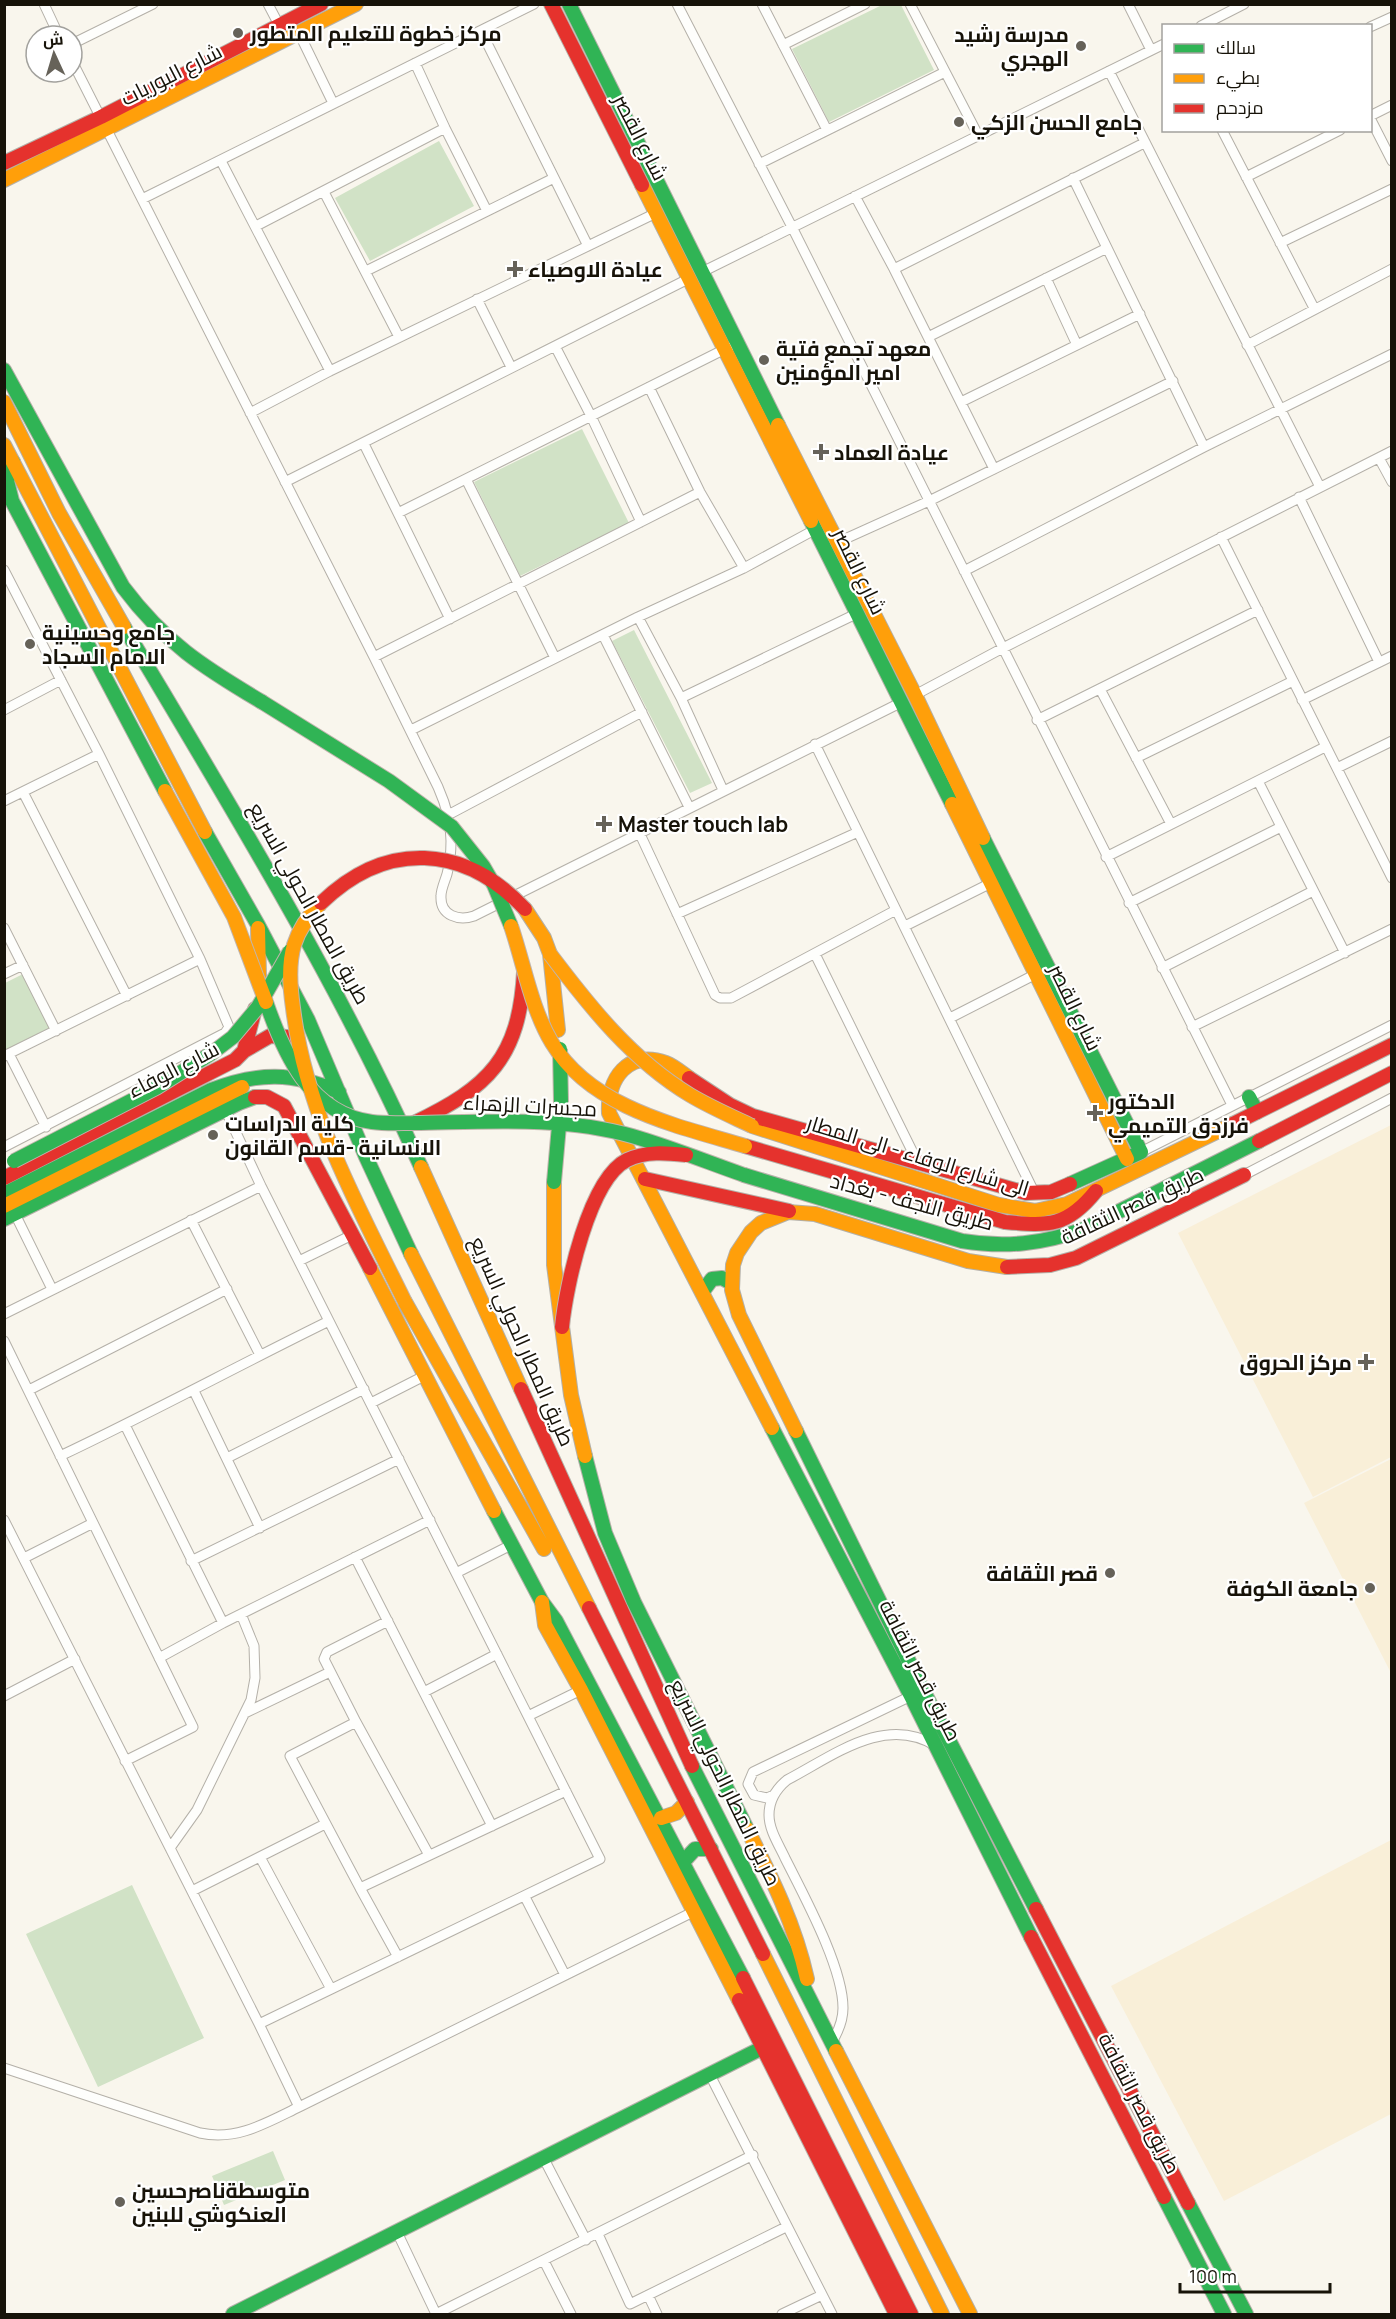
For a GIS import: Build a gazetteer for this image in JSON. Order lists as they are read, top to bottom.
{
  "streets": {
    "main road": [
      "شارع البوريات",
      "شارع القصر",
      "طريق المطار الحولي السريع",
      "شارع الوفاء",
      "مجسرات الزهراء",
      "الى شارع الوفاء - الى المطار",
      "طريق النجف - بغداد",
      "طريق قصر الثقافة"
    ]
  },
  "crossings": [
    ["طريق المطار الحولي السريع", "شارع الوفاء"],
    ["مجسرات الزهراء", "طريق النجف - بغداد"]
  ],
  "places": {
    "other": [
      "مركز خطوة للتعليم المتطور",
      "مدرسة رشيد الهجري",
      "جامع الحسن الزكي",
      "معهد تجمع فتية امير المؤمنين",
      "جامع وحسينية الامام السجاد",
      "كلية الدراسات الانسانية -قسم القانون",
      "قصر الثقافة",
      "جامعة الكوفة",
      "متوسطةناصرحسين العنكوشي للبنين"
    ],
    "health": [
      "عيادة الاوصياء",
      "عيادة العماد",
      "Master touch lab",
      "الدكتور فرزدق التميمي",
      "مركز الحروق"
    ]
  },
  "legend": ["سالك", "بطيء", "مزدحم"],
  "scale_bar": "100 m",
  "north": "top"
}
